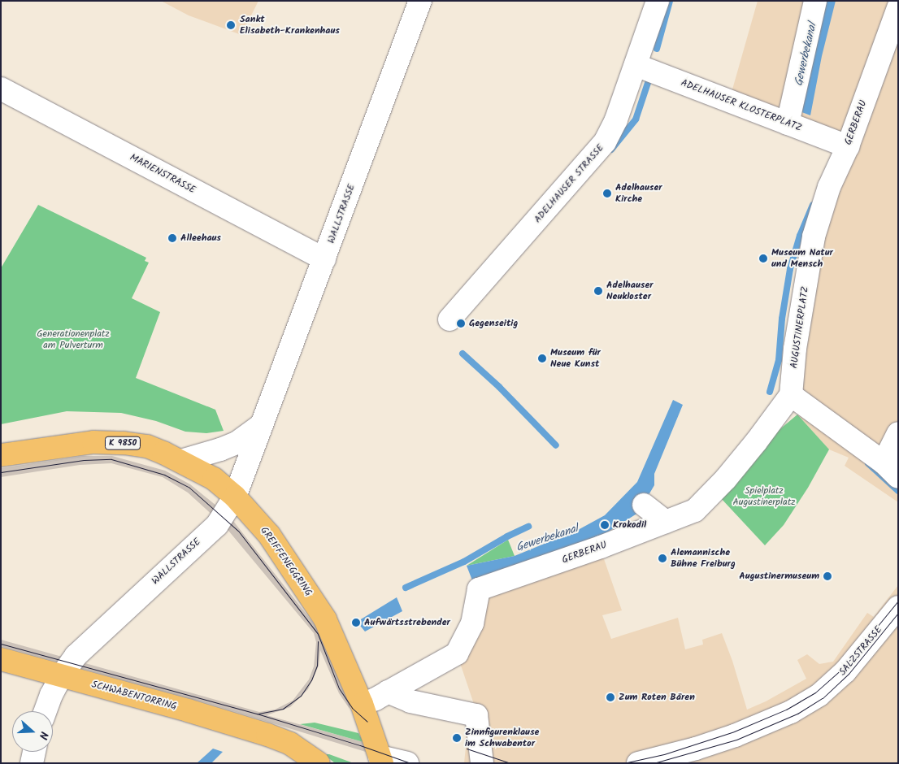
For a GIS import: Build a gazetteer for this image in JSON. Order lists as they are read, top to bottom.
{
  "streets": {
    "main road": ["K 9850", "GREIFFENEGGRING", "SCHWABENTORRING"],
    "street": [
      "ADELHAUSER KLOSTERPLATZ",
      "GERBERAU",
      "MARIENSTRASSE",
      "ADELHAUSER STRASSE",
      "WALLSTRASSE",
      "AUGUSTINERPLATZ",
      "SALZSTRASSE"
    ]
  },
  "crossings": [
    ["ADELHAUSER KLOSTERPLATZ", "GERBERAU"],
    ["ADELHAUSER KLOSTERPLATZ", "ADELHAUSER STRASSE"],
    ["GERBERAU", "AUGUSTINERPLATZ"],
    ["MARIENSTRASSE", "WALLSTRASSE"],
    ["WALLSTRASSE", "GREIFFENEGGRING"],
    ["WALLSTRASSE", "SCHWABENTORRING"]
  ],
  "water": ["Gewerbekanal"],
  "parks": ["Generationenplatz am Pulverturm", "Spielplatz Augustinerplatz"],
  "places": [
    "Sankt Elisabeth-Krankenhaus",
    "Adelhauser Kirche",
    "Alleehaus",
    "Museum Natur und Mensch",
    "Adelhauser Neukloster",
    "Gegenseitig",
    "Museum für Neue Kunst",
    "Krokodil",
    "Alemannische Bühne Freiburg",
    "Augustinermuseum",
    "Aufwärtsstrebender",
    "Zum Roten Bären",
    "Zinnfigurenklause im Schwabentor"
  ],
  "north": "right"
}
